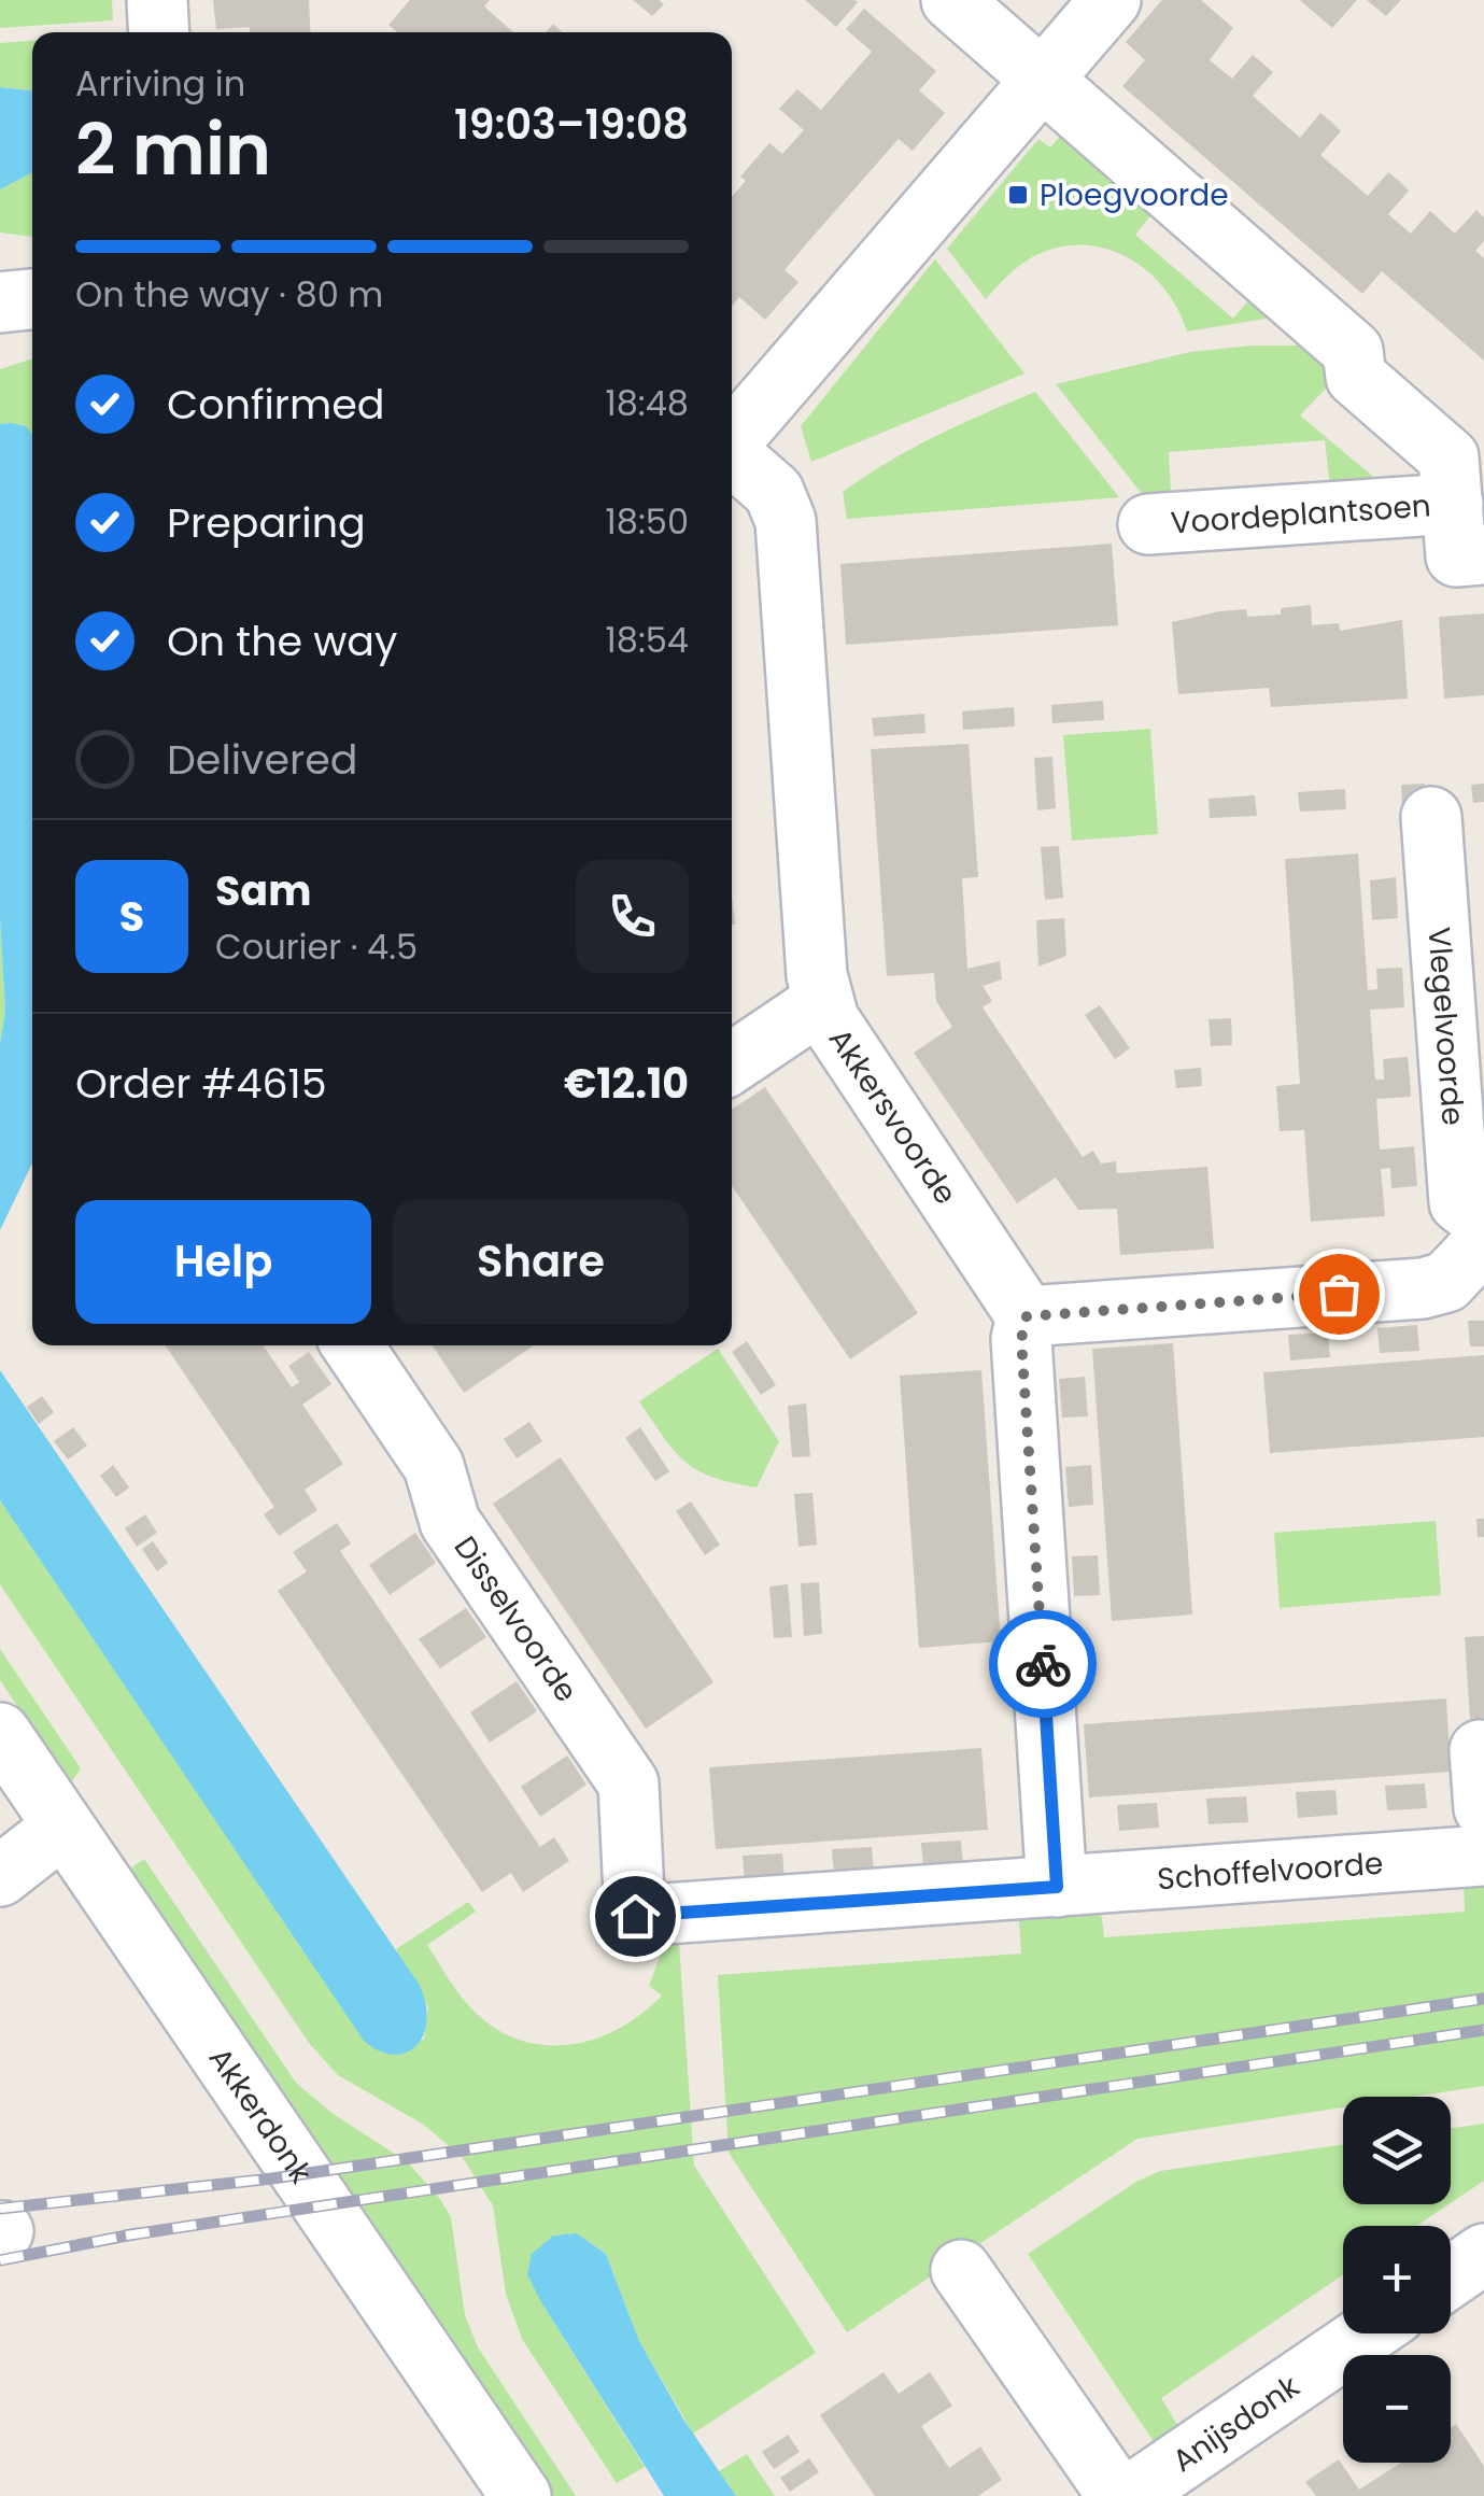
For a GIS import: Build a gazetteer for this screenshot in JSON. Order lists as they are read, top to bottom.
{
  "streets": {
    "street": [
      "Voordeplantsoen",
      "Vlegelvoorde",
      "Akkersvoorde",
      "Disselvoorde",
      "Schoffelvoorde",
      "Akkerdonk",
      "Anijsdonk"
    ]
  },
  "crossings": [
    ["Disselvoorde", "Schoffelvoorde"]
  ],
  "places": {
    "transit": ["Ploegvoorde"]
  },
  "page": {
    "heading": ["2 min", "Arriving in", "19:03–19:08"],
    "panel": [
      "Sam",
      "Courier · 4.5",
      "Order #4615",
      "€12.10"
    ],
    "bar": "On the way · 80 m",
    "list": [
      ["Confirmed", "18:48"],
      ["Preparing", "18:50"],
      ["On the way", "18:54"],
      "Delivered"
    ],
    "round": "S",
    "buttons": ["Help", "Share"],
    "map_buttons": ["+", "−"]
  }
}
